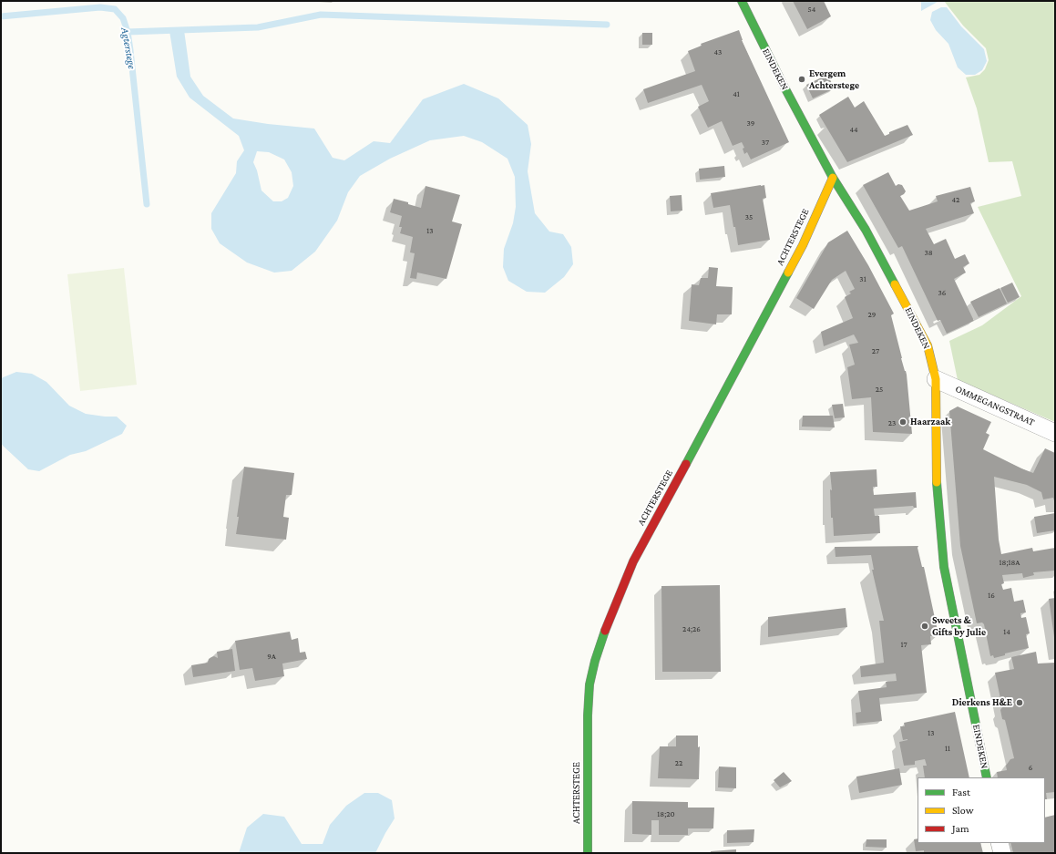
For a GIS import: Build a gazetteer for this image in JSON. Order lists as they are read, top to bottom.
{
  "streets": {
    "street": ["EINDEKEN", "ACHTERSTEGE", "OMMEGANGSTRAAT"]
  },
  "crossings": [
    ["EINDEKEN", "ACHTERSTEGE"],
    ["EINDEKEN", "OMMEGANGSTRAAT"]
  ],
  "water": ["Agterstege"],
  "places": [
    "Evergem Achterstege",
    "Haarzaak",
    "Sweets & Gifts by Julie",
    "Dierkens H&E"
  ],
  "house_numbers": [
    "54",
    "43",
    "41",
    "39",
    "44",
    "37",
    "42",
    "35",
    "13",
    "38",
    "31",
    "36",
    "29",
    "27",
    "25",
    "23",
    "18;18A",
    "16",
    "24;26",
    "14",
    "17",
    "9A",
    "13",
    "11",
    "22",
    "6",
    "18;20"
  ],
  "legend": ["Fast", "Slow", "Jam"]
}
